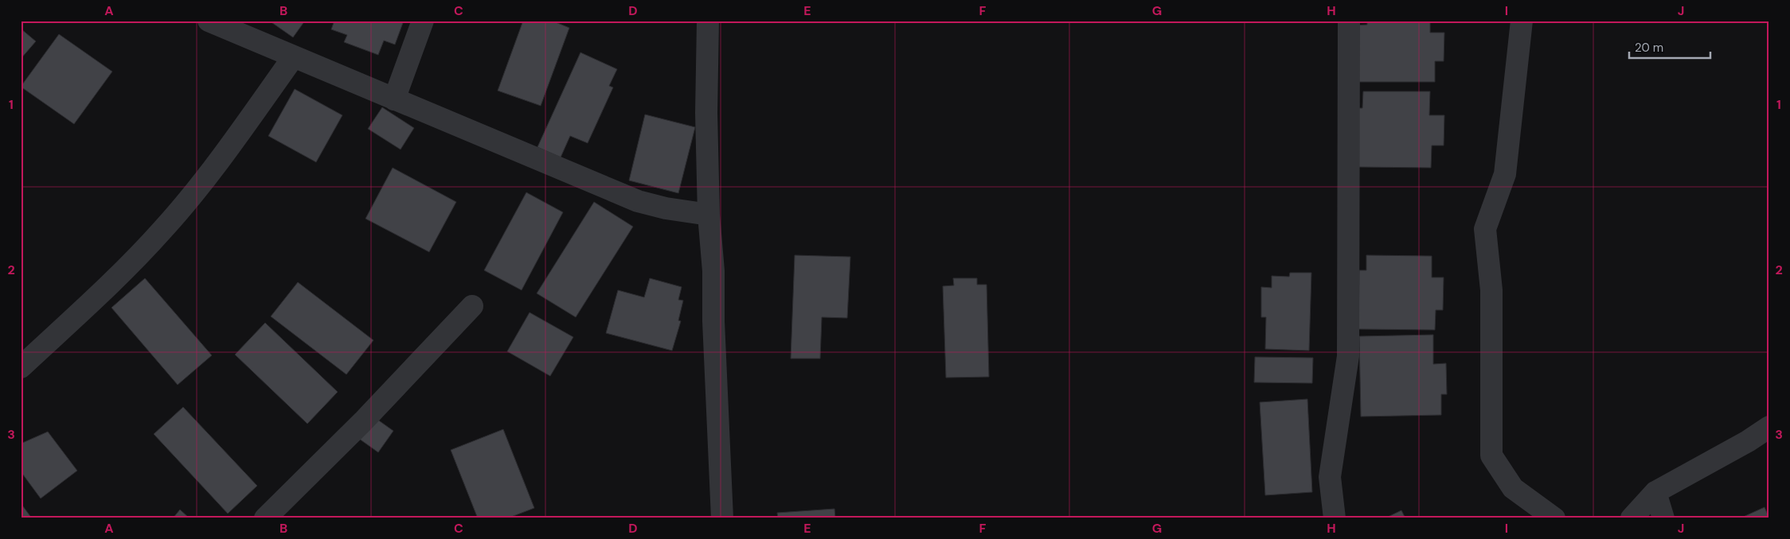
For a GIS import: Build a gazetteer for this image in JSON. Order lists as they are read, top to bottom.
{
  "scale_bar": "20 m",
  "grid": {
    "columns": [
      "A",
      "B",
      "C",
      "D",
      "E",
      "F",
      "G",
      "H",
      "I",
      "J"
    ],
    "rows": ["1", "2", "3"]
  }
}
